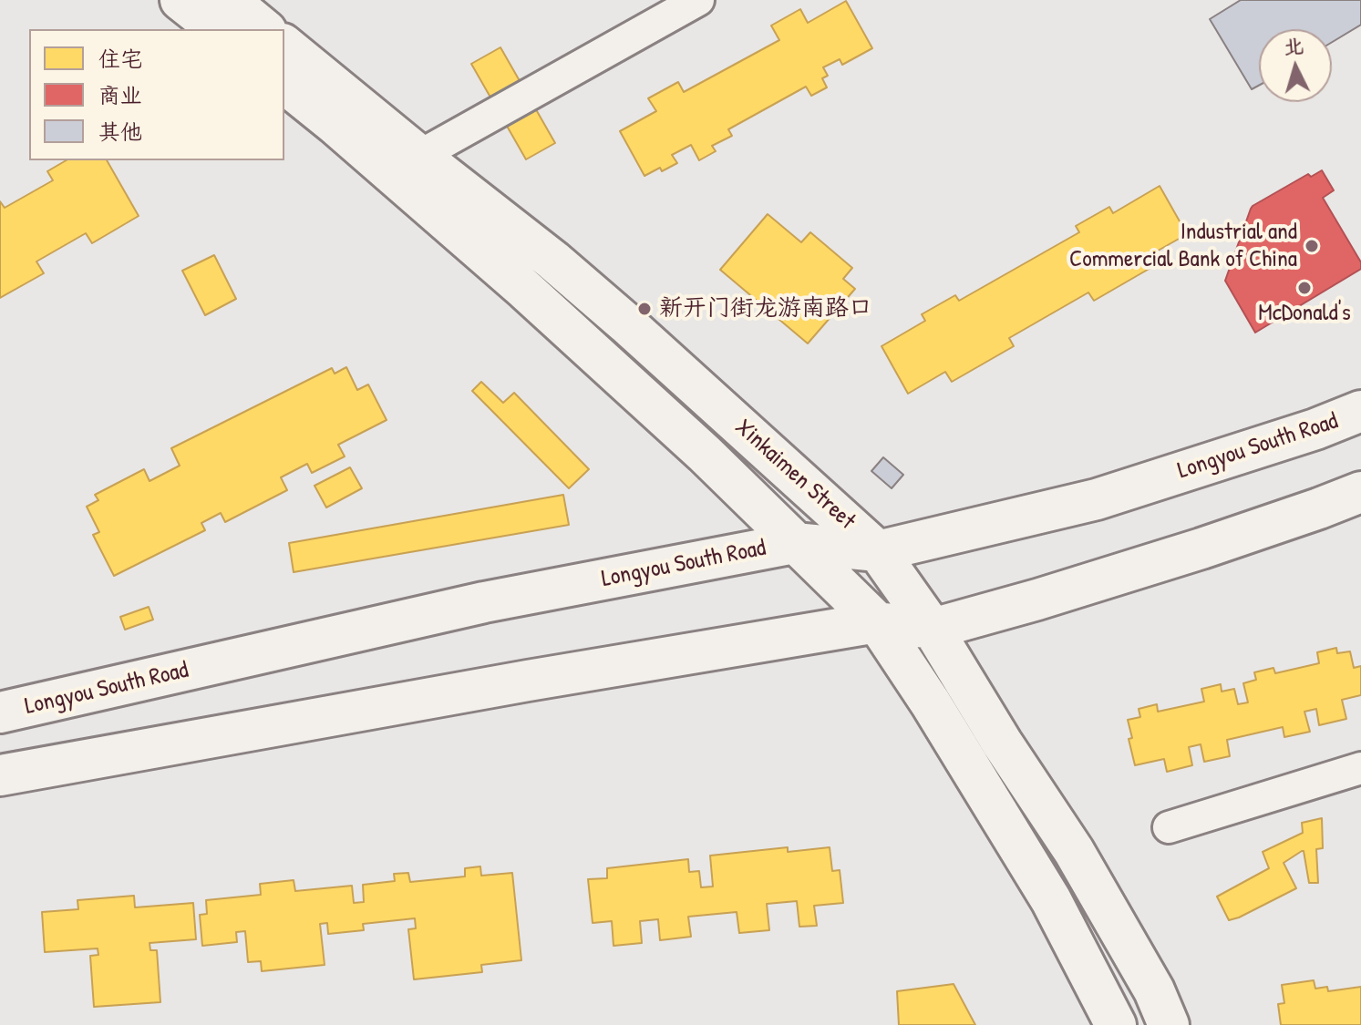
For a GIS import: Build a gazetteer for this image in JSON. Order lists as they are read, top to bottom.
{
  "streets": {
    "main road": ["Longyou South Road", "Xinkaimen Street"]
  },
  "crossings": [
    ["Longyou South Road", "Xinkaimen Street"]
  ],
  "places": ["Industrial and Commercial Bank of China", "McDonald's", "新开门街龙游南路口"],
  "legend": ["住宅", "商业", "其他"],
  "north": "top"
}
